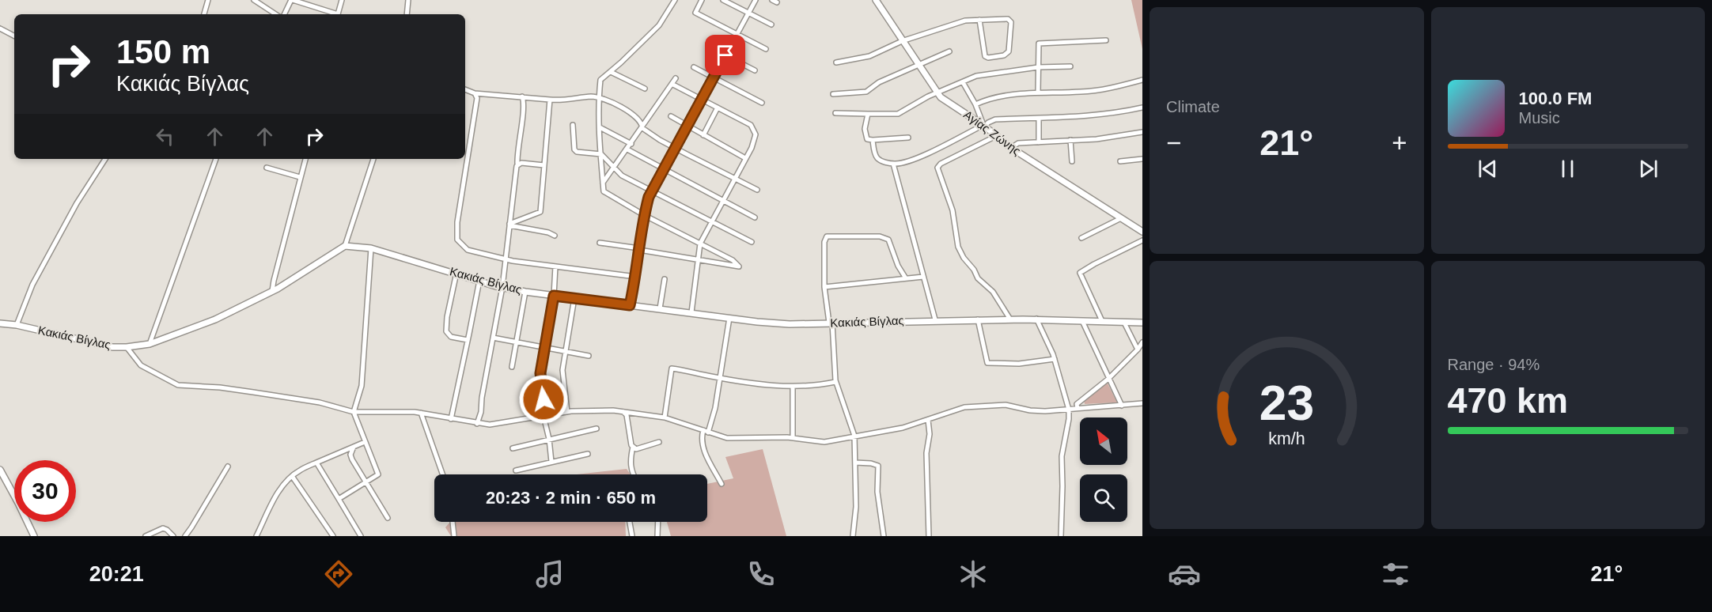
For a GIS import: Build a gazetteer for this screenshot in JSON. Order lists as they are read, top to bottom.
{
  "streets": {
    "street": ["Αγίας Ζώνης", "Κακιάς Βίγλας"]
  },
  "north": "top left",
  "page": {
    "tile": [
      "Climate",
      ["Range · 94%", "470 km"]
    ],
    "turn": ["150 m", "Κακιάς Βίγλας"],
    "song": ["100.0 FM", "Music"],
    "heat": ["−", "21°", "+"],
    "limit": "30",
    "trip": "20:23 · 2 min · 650 m",
    "tabs": ["20:21", "21°"],
    "gauge": ["23", "km/h"]
  }
}
